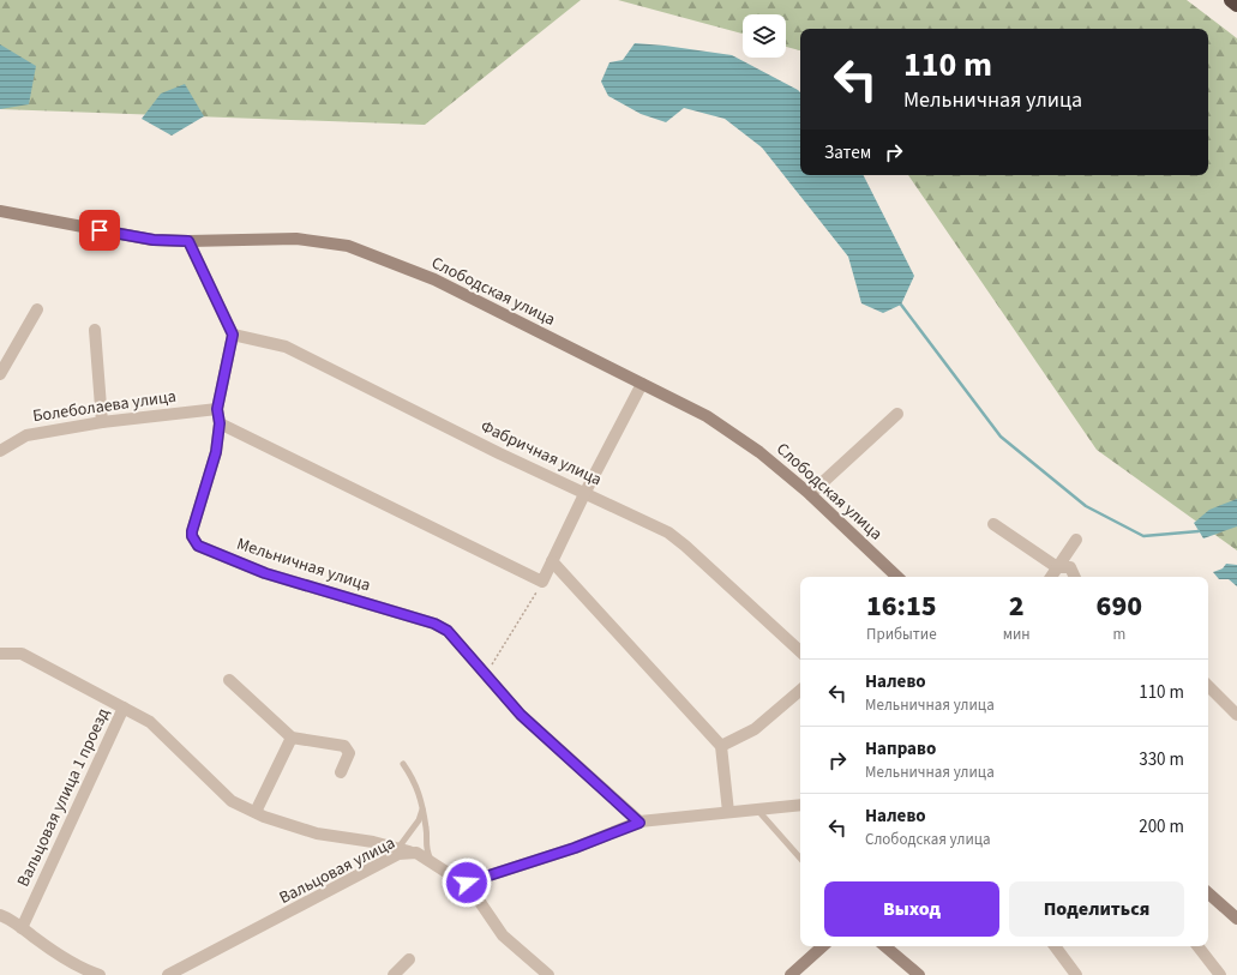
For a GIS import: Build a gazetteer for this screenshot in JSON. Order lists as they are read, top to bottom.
{
  "streets": {
    "street": [
      "Слободская улица",
      "Болеболаева улица",
      "Фабричная улица",
      "Мельничная улица",
      "Вальцовая улица 1 проезд",
      "Вальцовая улица"
    ]
  },
  "crossings": [
    ["Болеболаева улица", "Мельничная улица"],
    ["Фабричная улица", "Мельничная улица"],
    ["Вальцовая улица 1 проезд", "Вальцовая улица"]
  ],
  "page": {
    "turn": ["110 m", "Мельничная улица"],
    "then": "Затем",
    "eta": [
      "16:15",
      "Прибытие",
      "2",
      "мин",
      "690",
      "m"
    ],
    "list": [
      {
        "name": "Налево",
        "note": "Мельничная улица",
        "value": "110 m"
      },
      {
        "name": "Направо",
        "note": "Мельничная улица",
        "value": "330 m"
      },
      {
        "name": "Налево",
        "note": "Слободская улица",
        "value": "200 m"
      }
    ],
    "buttons": ["Выход", "Поделиться"]
  }
}
